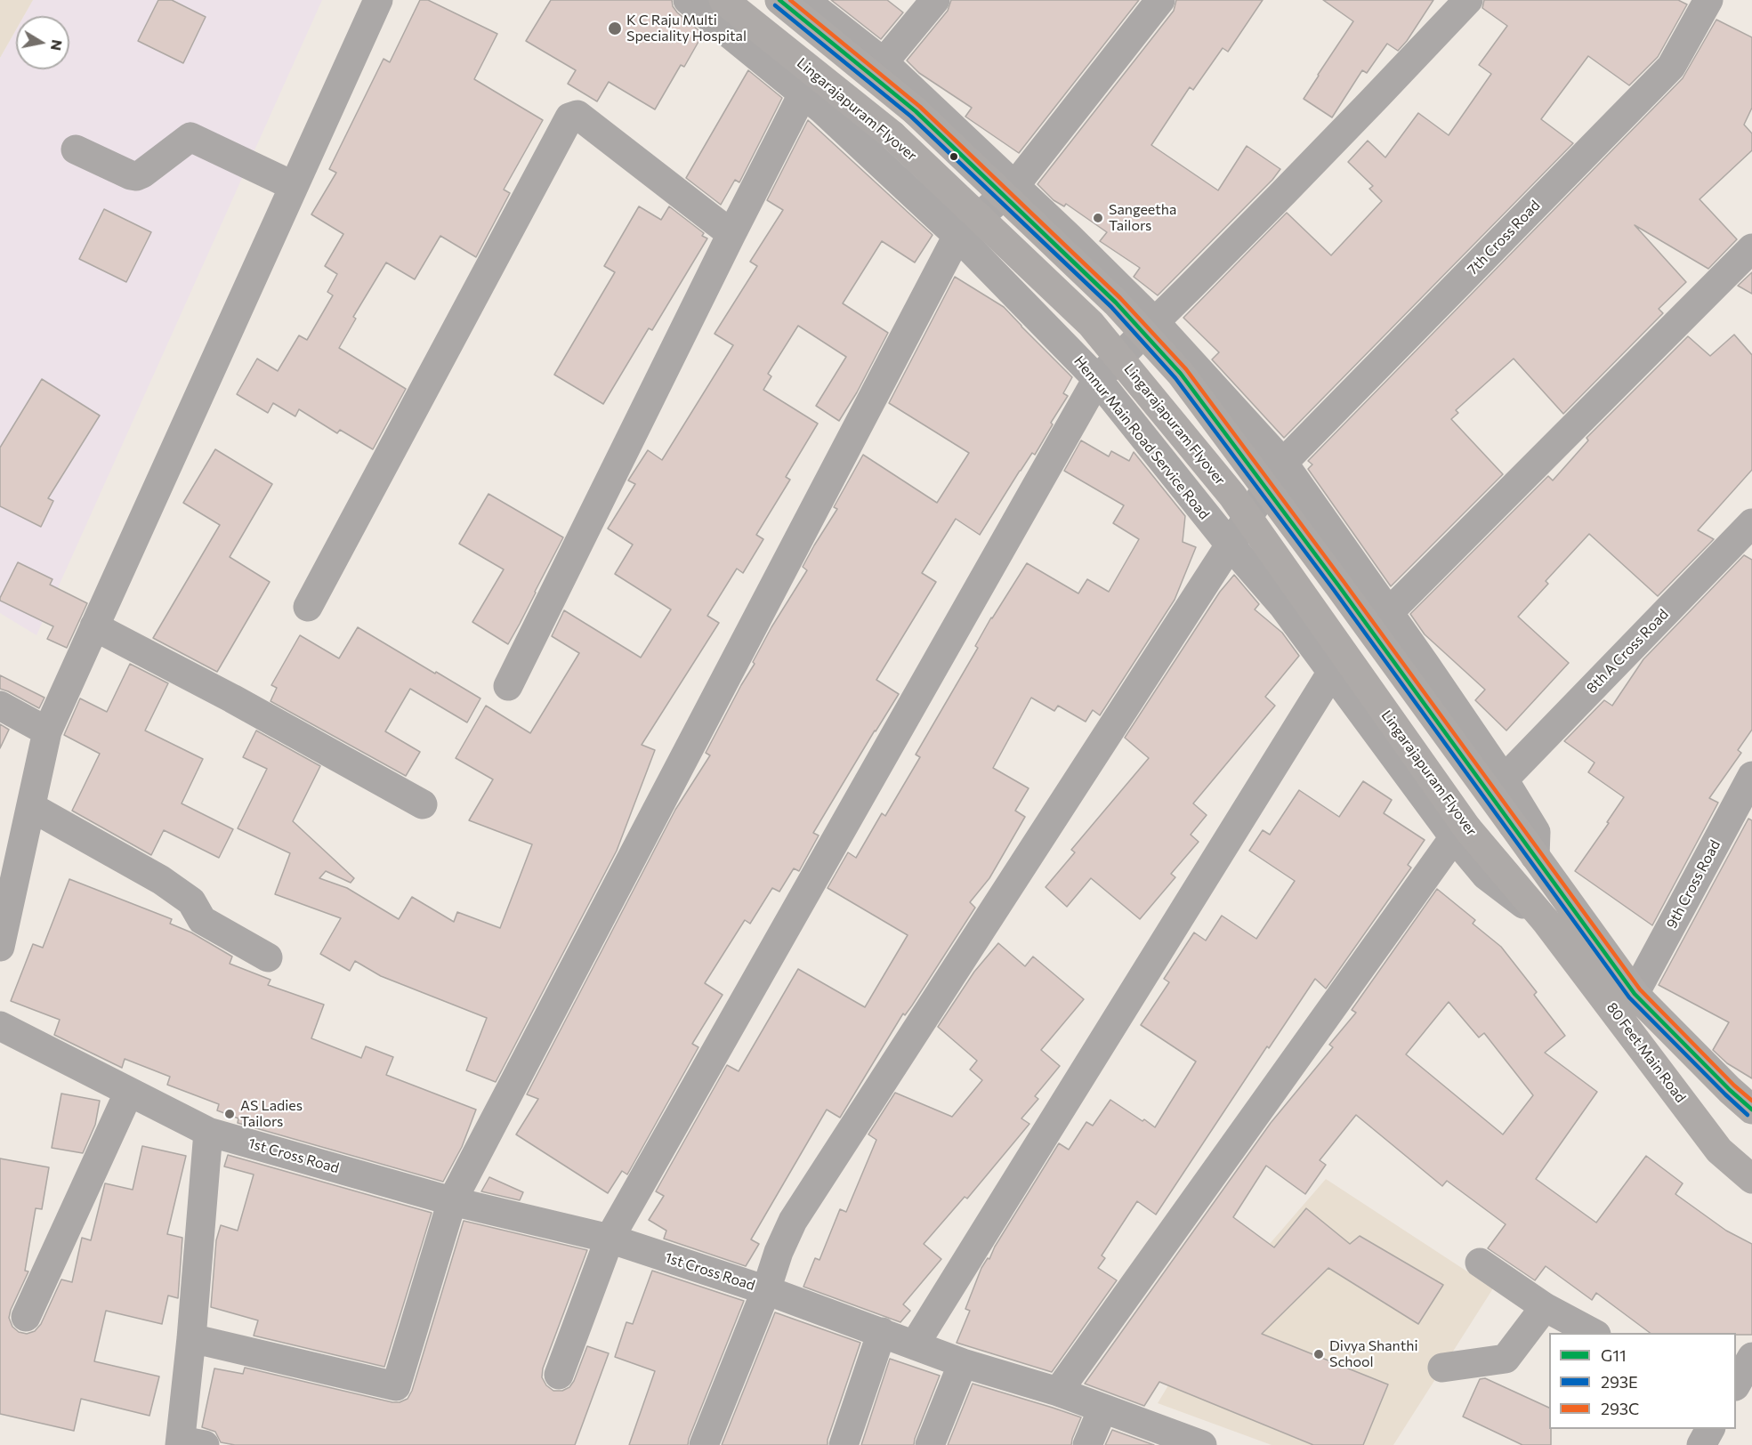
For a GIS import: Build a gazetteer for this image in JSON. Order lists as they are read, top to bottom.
{
  "streets": {
    "main road": ["Lingarajapuram Flyover", "80 Feet Main Road"],
    "street": [
      "7th Cross Road",
      "Hennur Main Road Service Road",
      "8th A Cross Road",
      "9th Cross Road",
      "1st Cross Road"
    ]
  },
  "crossings": [
    ["Lingarajapuram Flyover", "Hennur Main Road Service Road"],
    ["Lingarajapuram Flyover", "80 Feet Main Road"],
    ["7th Cross Road", "Hennur Main Road Service Road"],
    ["7th Cross Road", "1st Cross Road"],
    ["9th Cross Road", "80 Feet Main Road"]
  ],
  "places": [
    "K C Raju Multi Speciality Hospital",
    "Sangeetha Tailors",
    "AS Ladies Tailors",
    "Divya Shanthi School"
  ],
  "lines": ["transit line G11", "transit line 293C", "transit line 293E"],
  "legend": ["G11", "293E", "293C"],
  "north": "right"
}
